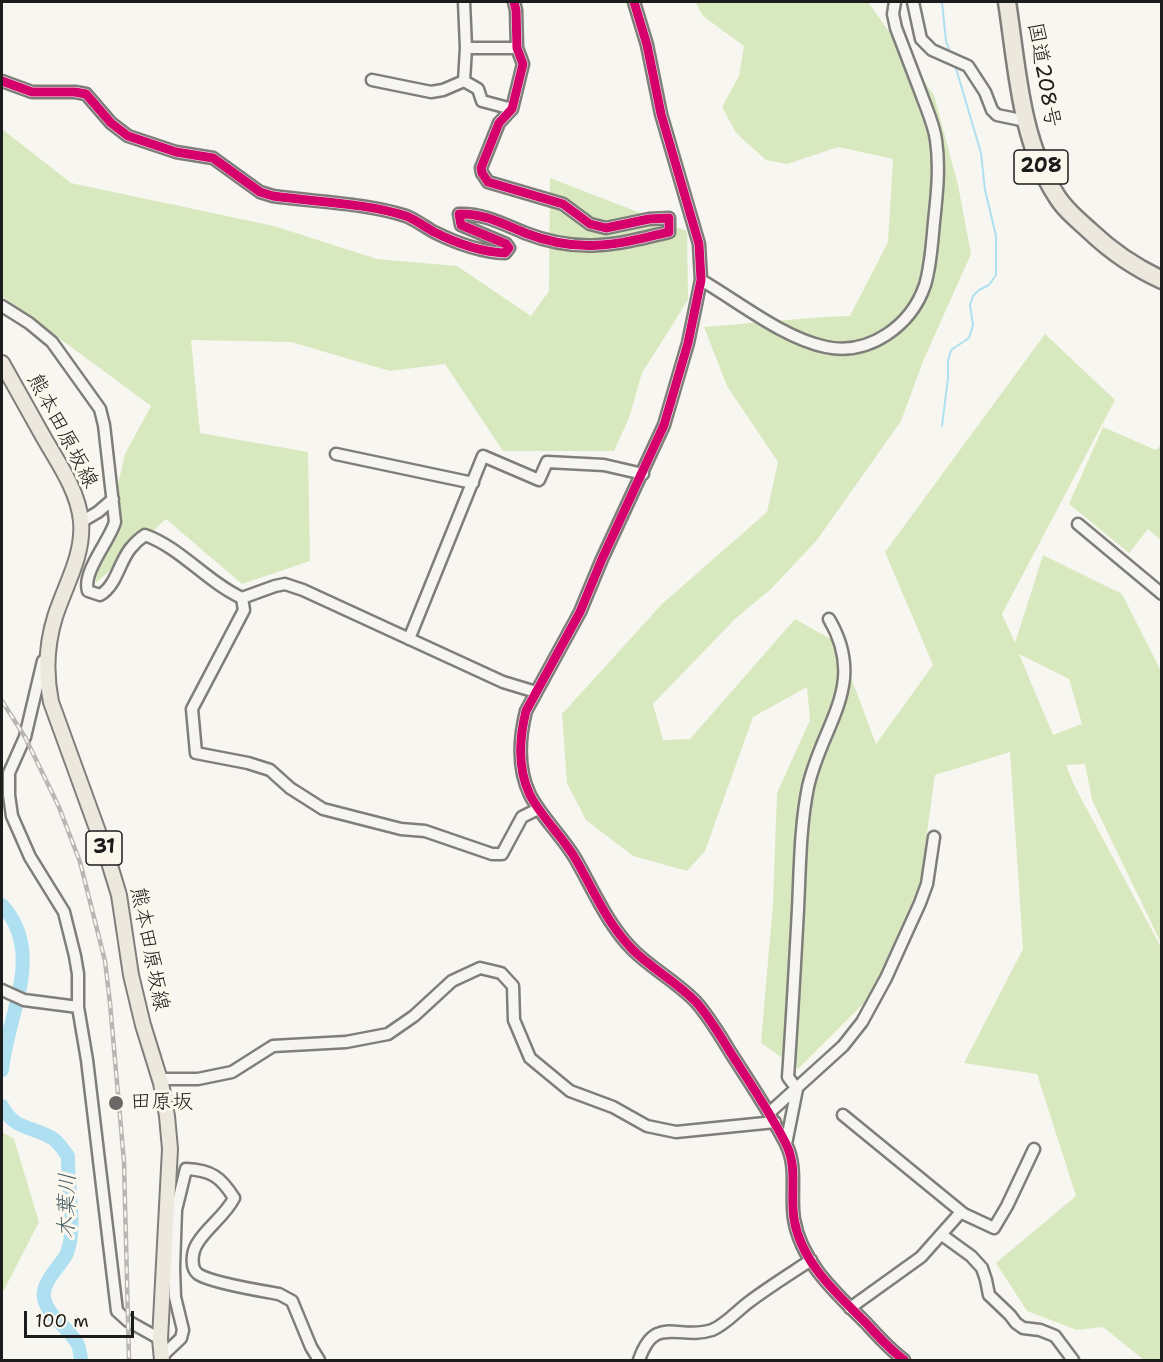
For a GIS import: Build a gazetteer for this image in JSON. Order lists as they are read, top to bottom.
{
  "streets": {
    "highway": ["国道208号", "208"],
    "main road": ["熊本田原坂線", "31"]
  },
  "water": ["木葉川"],
  "places": ["田原坂"],
  "scale_bar": "100 m"
}
